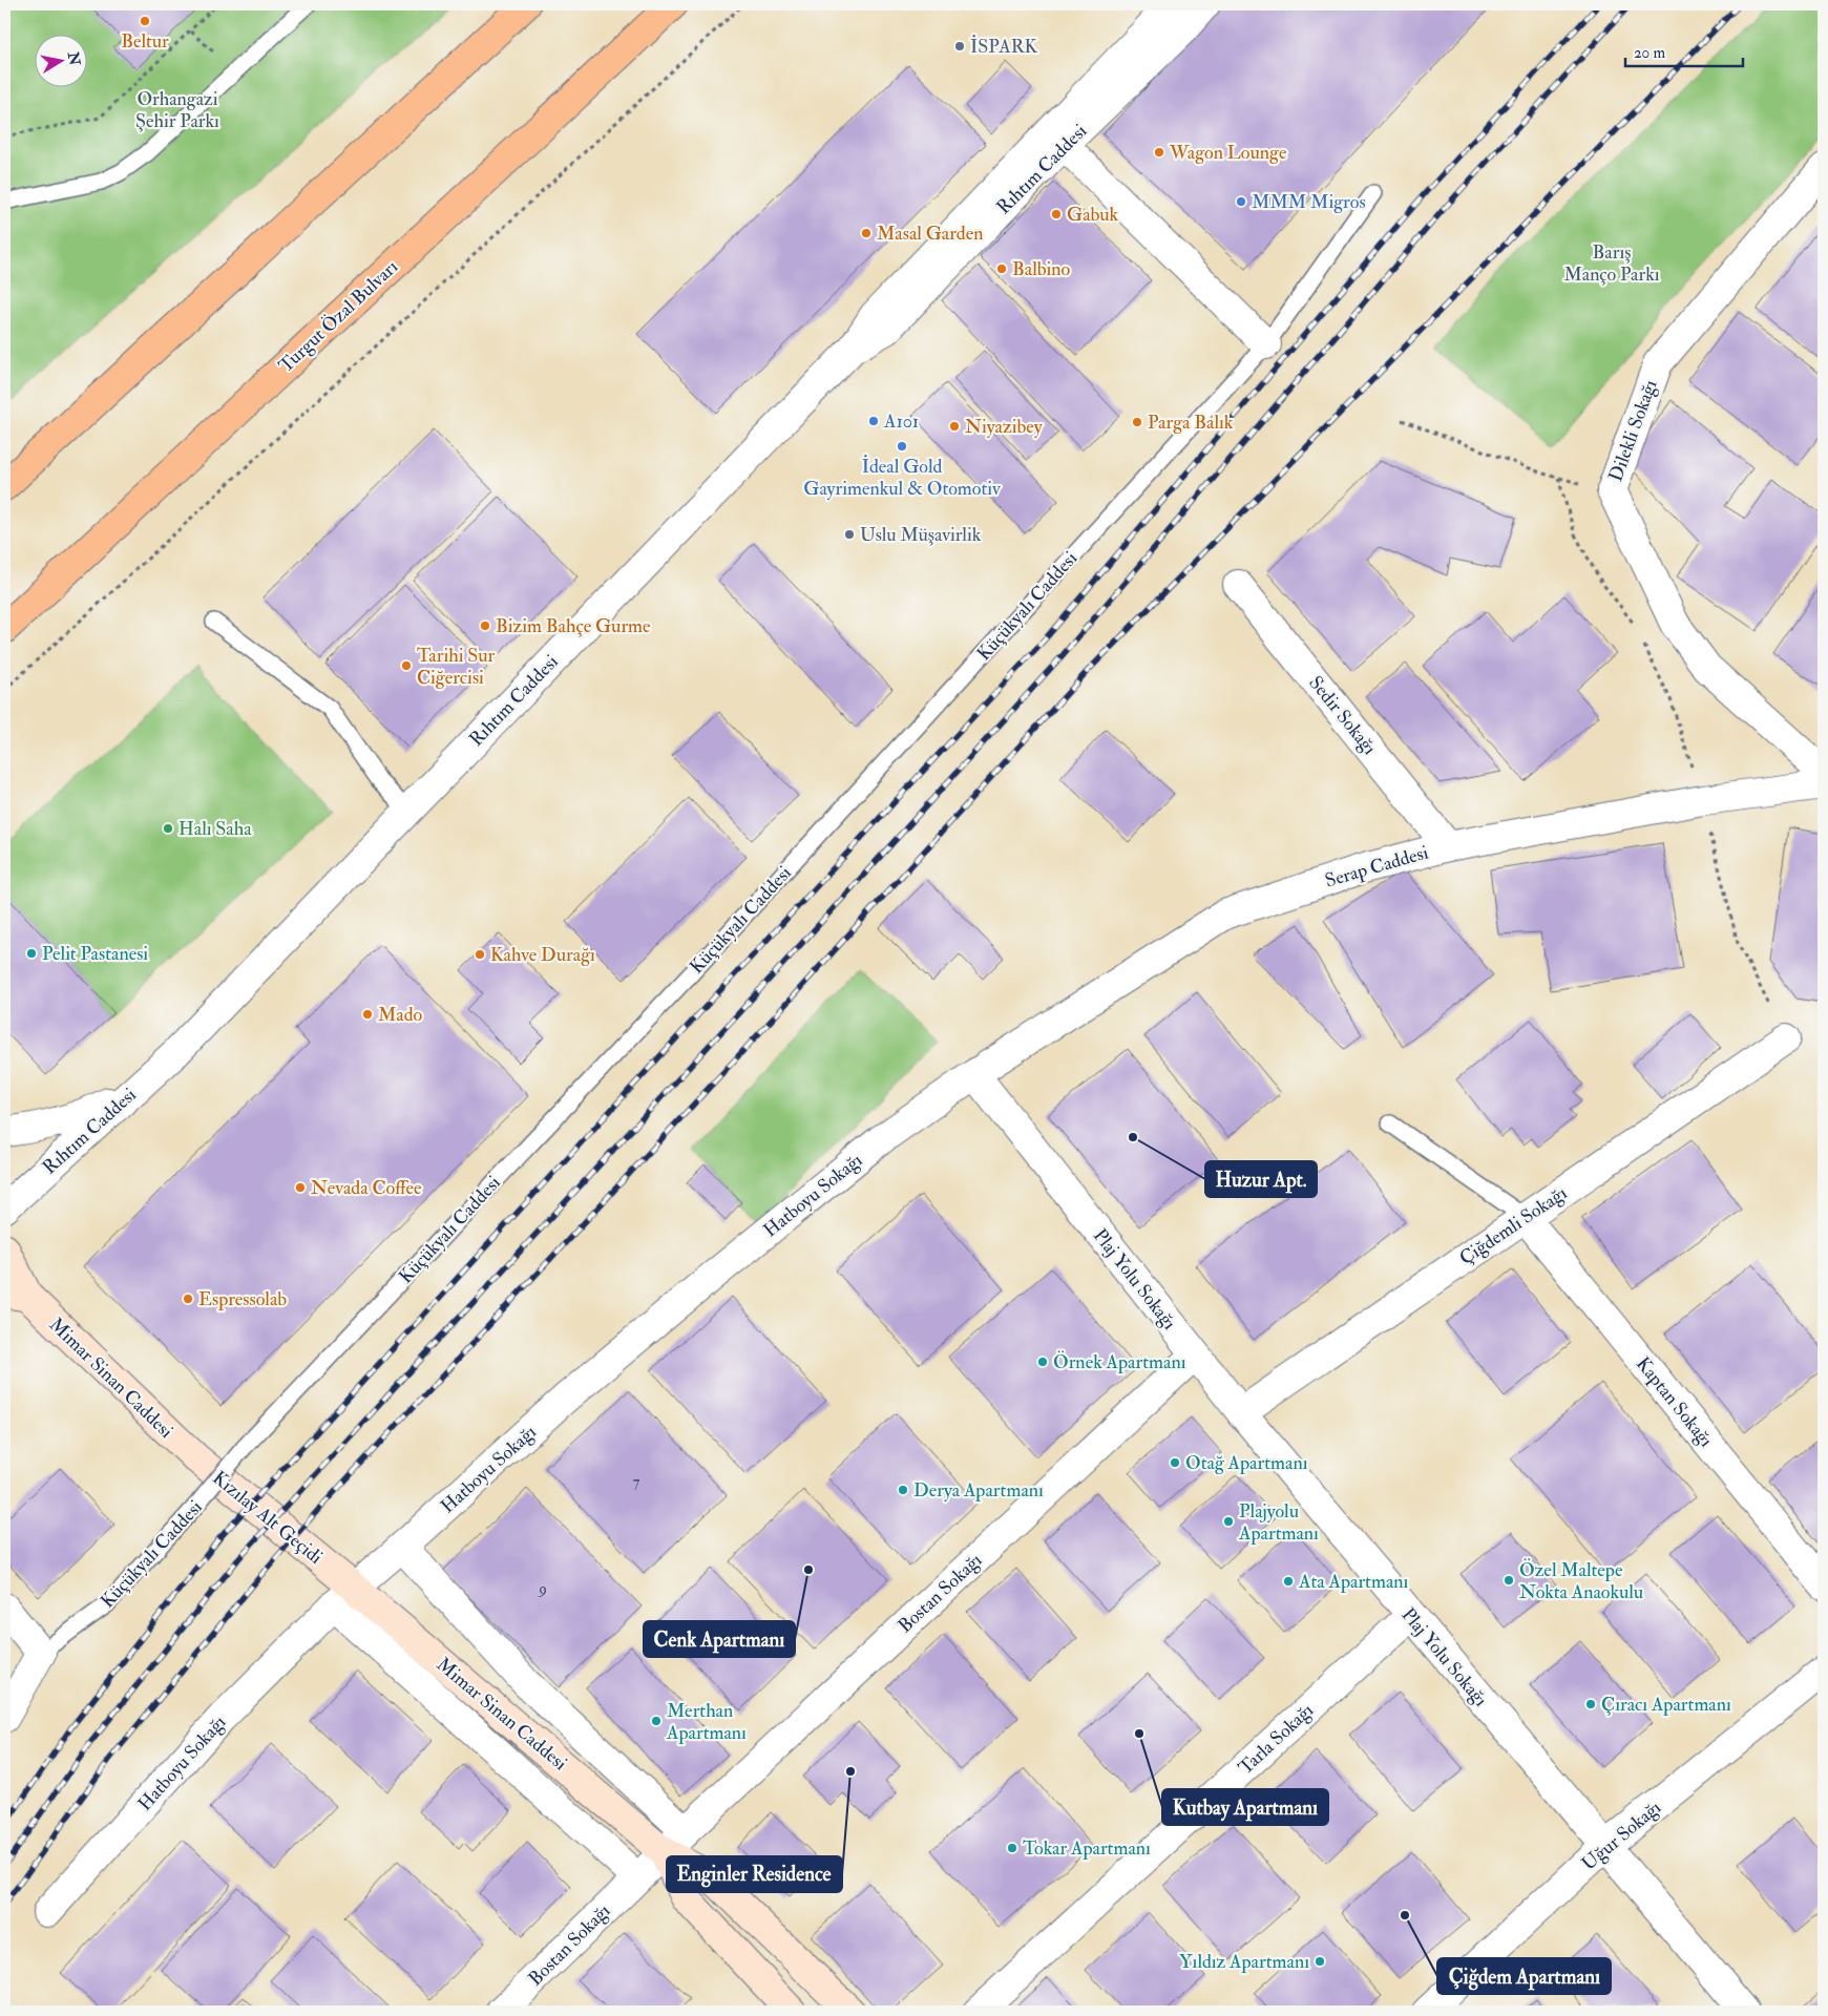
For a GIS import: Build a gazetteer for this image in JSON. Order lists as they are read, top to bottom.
{
  "streets": {
    "highway": ["Turgut Özal Bulvarı"],
    "main road": ["Mimar Sinan Caddesi", "Kızılay Alt Geçidi"],
    "street": [
      "Rıhtım Caddesi",
      "Dilekli Sokağı",
      "Küçükyalı Caddesi",
      "Sedir Sokağı",
      "Serap Caddesi",
      "Hatboyu Sokağı",
      "Çiğdemli Sokağı",
      "Plaj Yolu Sokağı",
      "Kaptan Sokağı",
      "Bostan Sokağı",
      "Tarla Sokağı",
      "Uğur Sokağı"
    ]
  },
  "crossings": [
    ["Sedir Sokağı", "Serap Caddesi"],
    ["Serap Caddesi", "Hatboyu Sokağı"],
    ["Serap Caddesi", "Plaj Yolu Sokağı"],
    ["Hatboyu Sokağı", "Plaj Yolu Sokağı"],
    ["Hatboyu Sokağı", "Mimar Sinan Caddesi"],
    ["Hatboyu Sokağı", "Kızılay Alt Geçidi"],
    ["Çiğdemli Sokağı", "Plaj Yolu Sokağı"],
    ["Çiğdemli Sokağı", "Kaptan Sokağı"],
    ["Plaj Yolu Sokağı", "Bostan Sokağı"],
    ["Plaj Yolu Sokağı", "Tarla Sokağı"],
    ["Plaj Yolu Sokağı", "Uğur Sokağı"],
    ["Mimar Sinan Caddesi", "Kızılay Alt Geçidi"],
    ["Mimar Sinan Caddesi", "Bostan Sokağı"]
  ],
  "parks": ["Orhangazi Şehir Parkı", "Barış Manço Parkı"],
  "places": [
    "Beltur",
    "İSPARK",
    "Wagon Lounge",
    "MMM Migros",
    "Gabuk",
    "Masal Garden",
    "Balbino",
    "A101",
    "Parga Balık",
    "Niyazibey",
    "İdeal Gold Gayrimenkul & Otomotiv",
    "Uslu Müşavirlik",
    "Bizim Bahçe Gurme",
    "Tarihi Sur Ciğercisi",
    "Halı Saha",
    "Pelit Pastanesi",
    "Kahve Durağı",
    "Mado",
    "Huzur Apt.",
    "Nevada Coffee",
    "Espressolab",
    "Örnek Apartmanı",
    "Otağ Apartmanı",
    "Derya Apartmanı",
    "Plajyolu Apartmanı",
    "Cenk Apartmanı",
    "Özel Maltepe Nokta Anaokulu",
    "Ata Apartmanı",
    "Çıracı Apartmanı",
    "Merthan Apartmanı",
    "Kutbay Apartmanı",
    "Enginler Residence",
    "Tokar Apartmanı",
    "Çiğdem Apartmanı",
    "Yıldız Apartmanı"
  ],
  "house_numbers": ["7", "9"],
  "scale_bar": "20 m",
  "north": "right"
}
